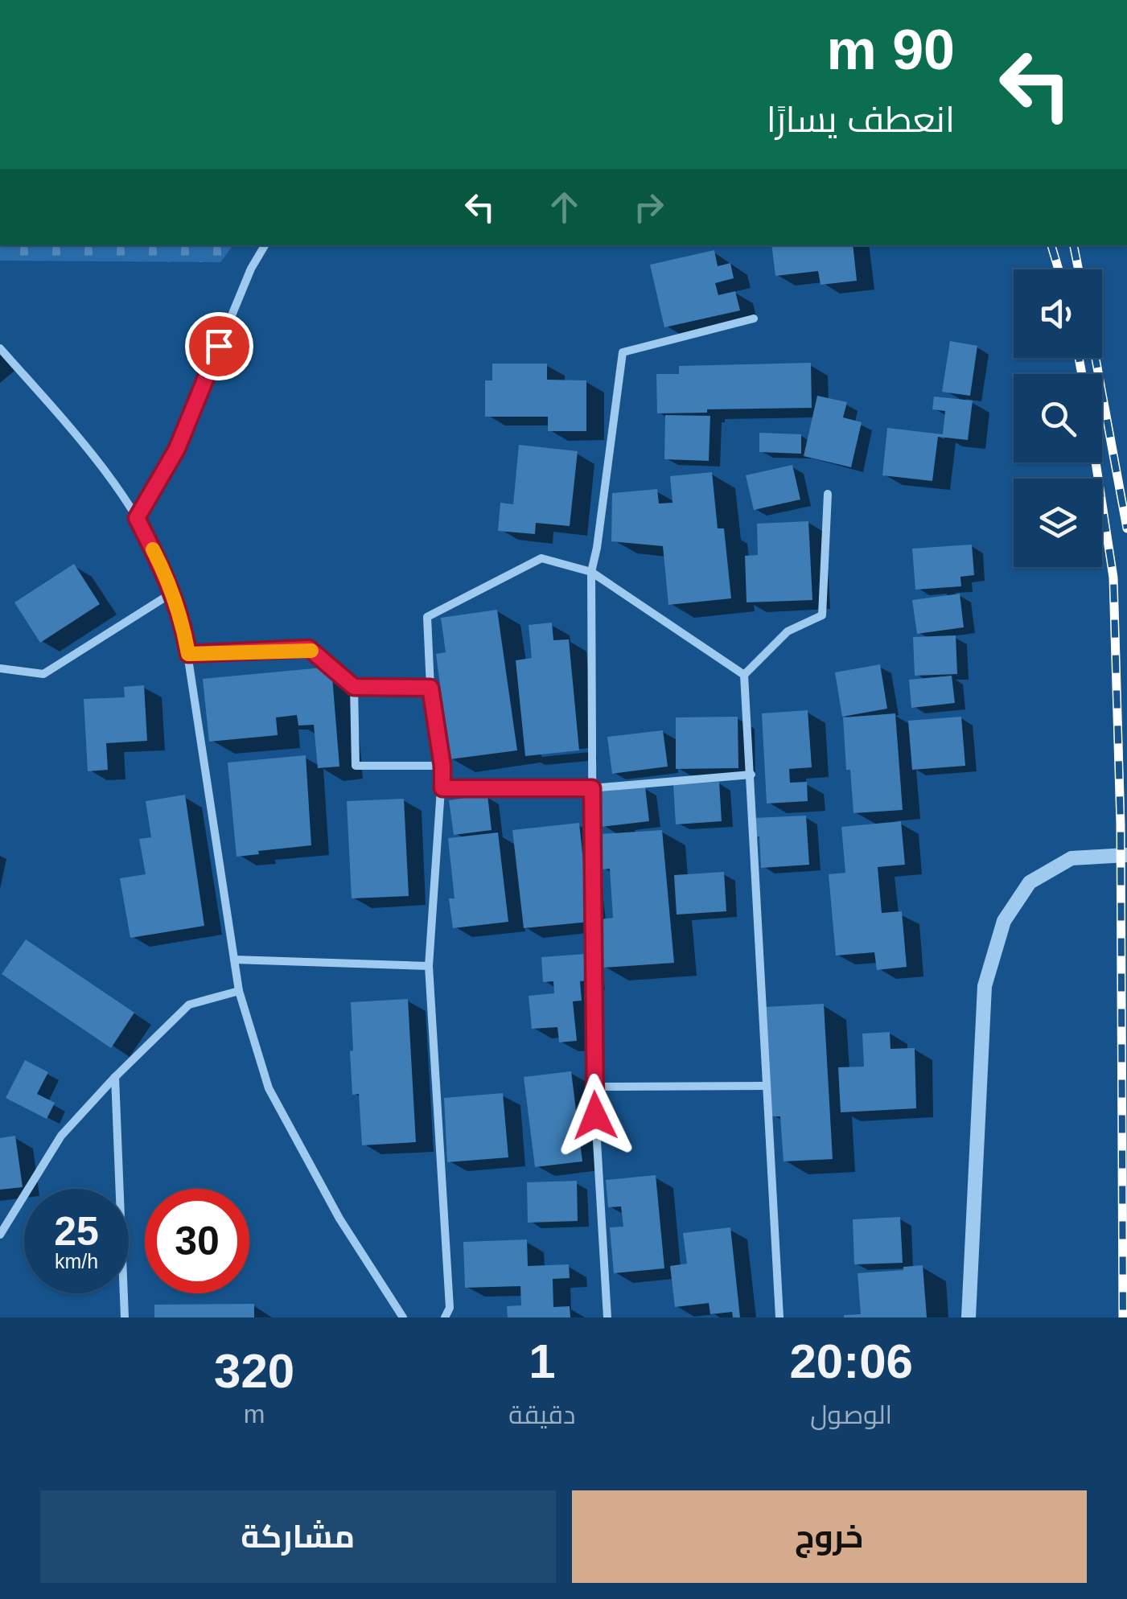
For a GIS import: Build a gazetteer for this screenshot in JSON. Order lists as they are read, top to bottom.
{
  "page": {
    "turn": ["90 m", "انعطف يسارًا"],
    "speed": "25 km/h",
    "limit": "30",
    "eta": [
      "20:06",
      "الوصول",
      "1",
      "دقيقة",
      "320",
      "m"
    ],
    "buttons": ["خروج", "مشاركة"]
  }
}
